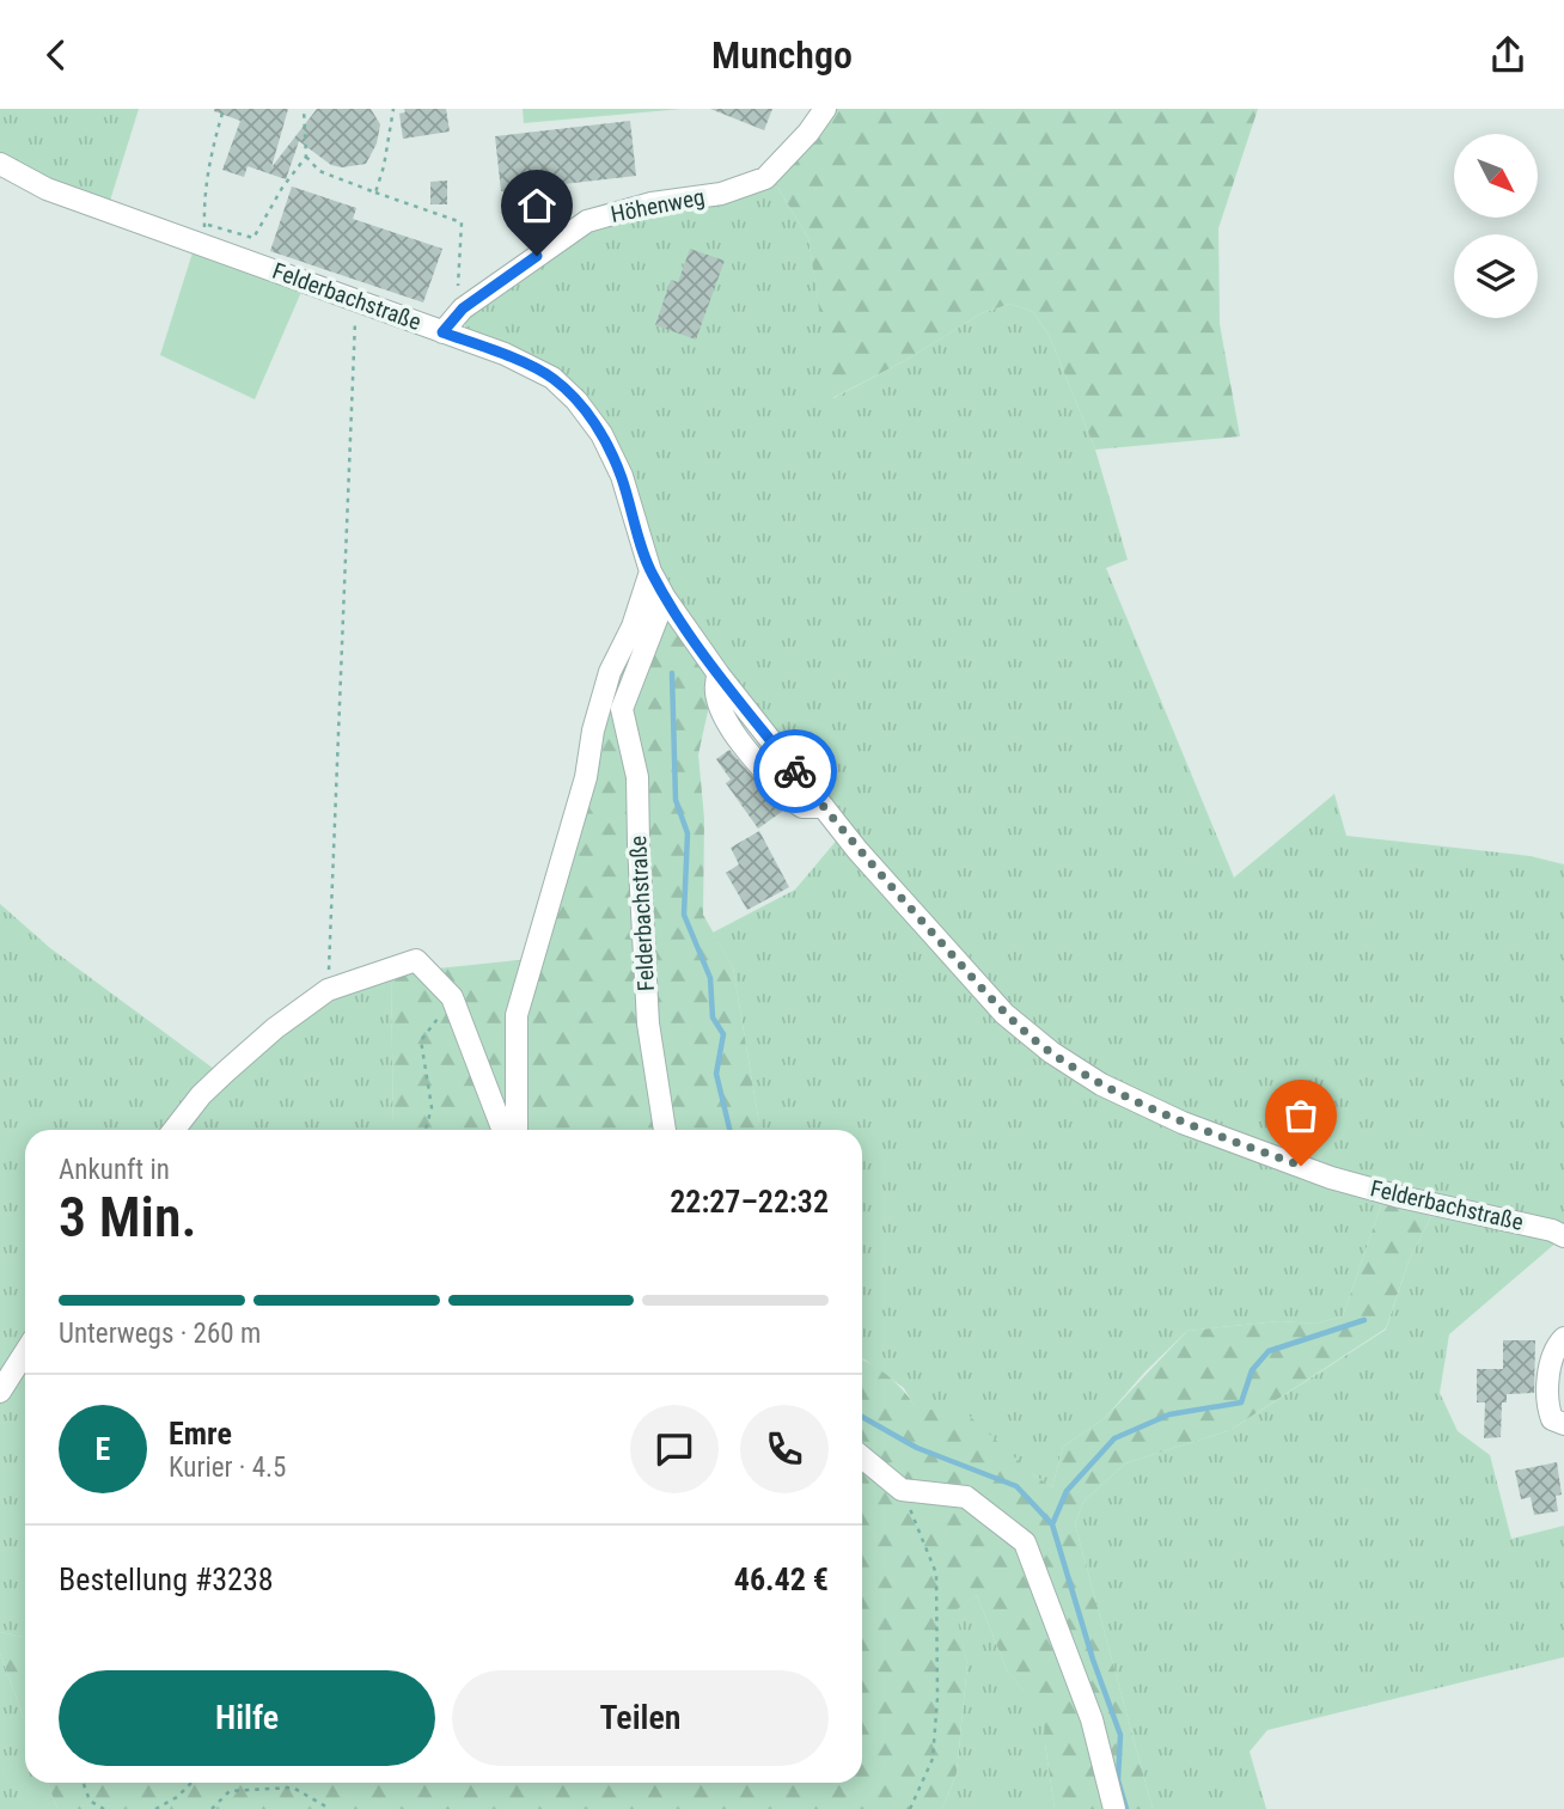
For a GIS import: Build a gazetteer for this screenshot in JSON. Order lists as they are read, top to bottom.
{
  "streets": {
    "street": ["Höhenweg", "Felderbachstraße"]
  },
  "crossings": [
    ["Höhenweg", "Felderbachstraße"]
  ],
  "north": "bottom right",
  "page": {
    "header": "Munchgo",
    "heading": ["3 Min.", "Ankunft in", "22:27–22:32"],
    "panel": [
      "Emre",
      "Kurier · 4.5",
      "Bestellung #3238",
      "46.42 €"
    ],
    "bar": "Unterwegs · 260 m",
    "round": "E",
    "buttons": ["Hilfe", "Teilen"]
  }
}
